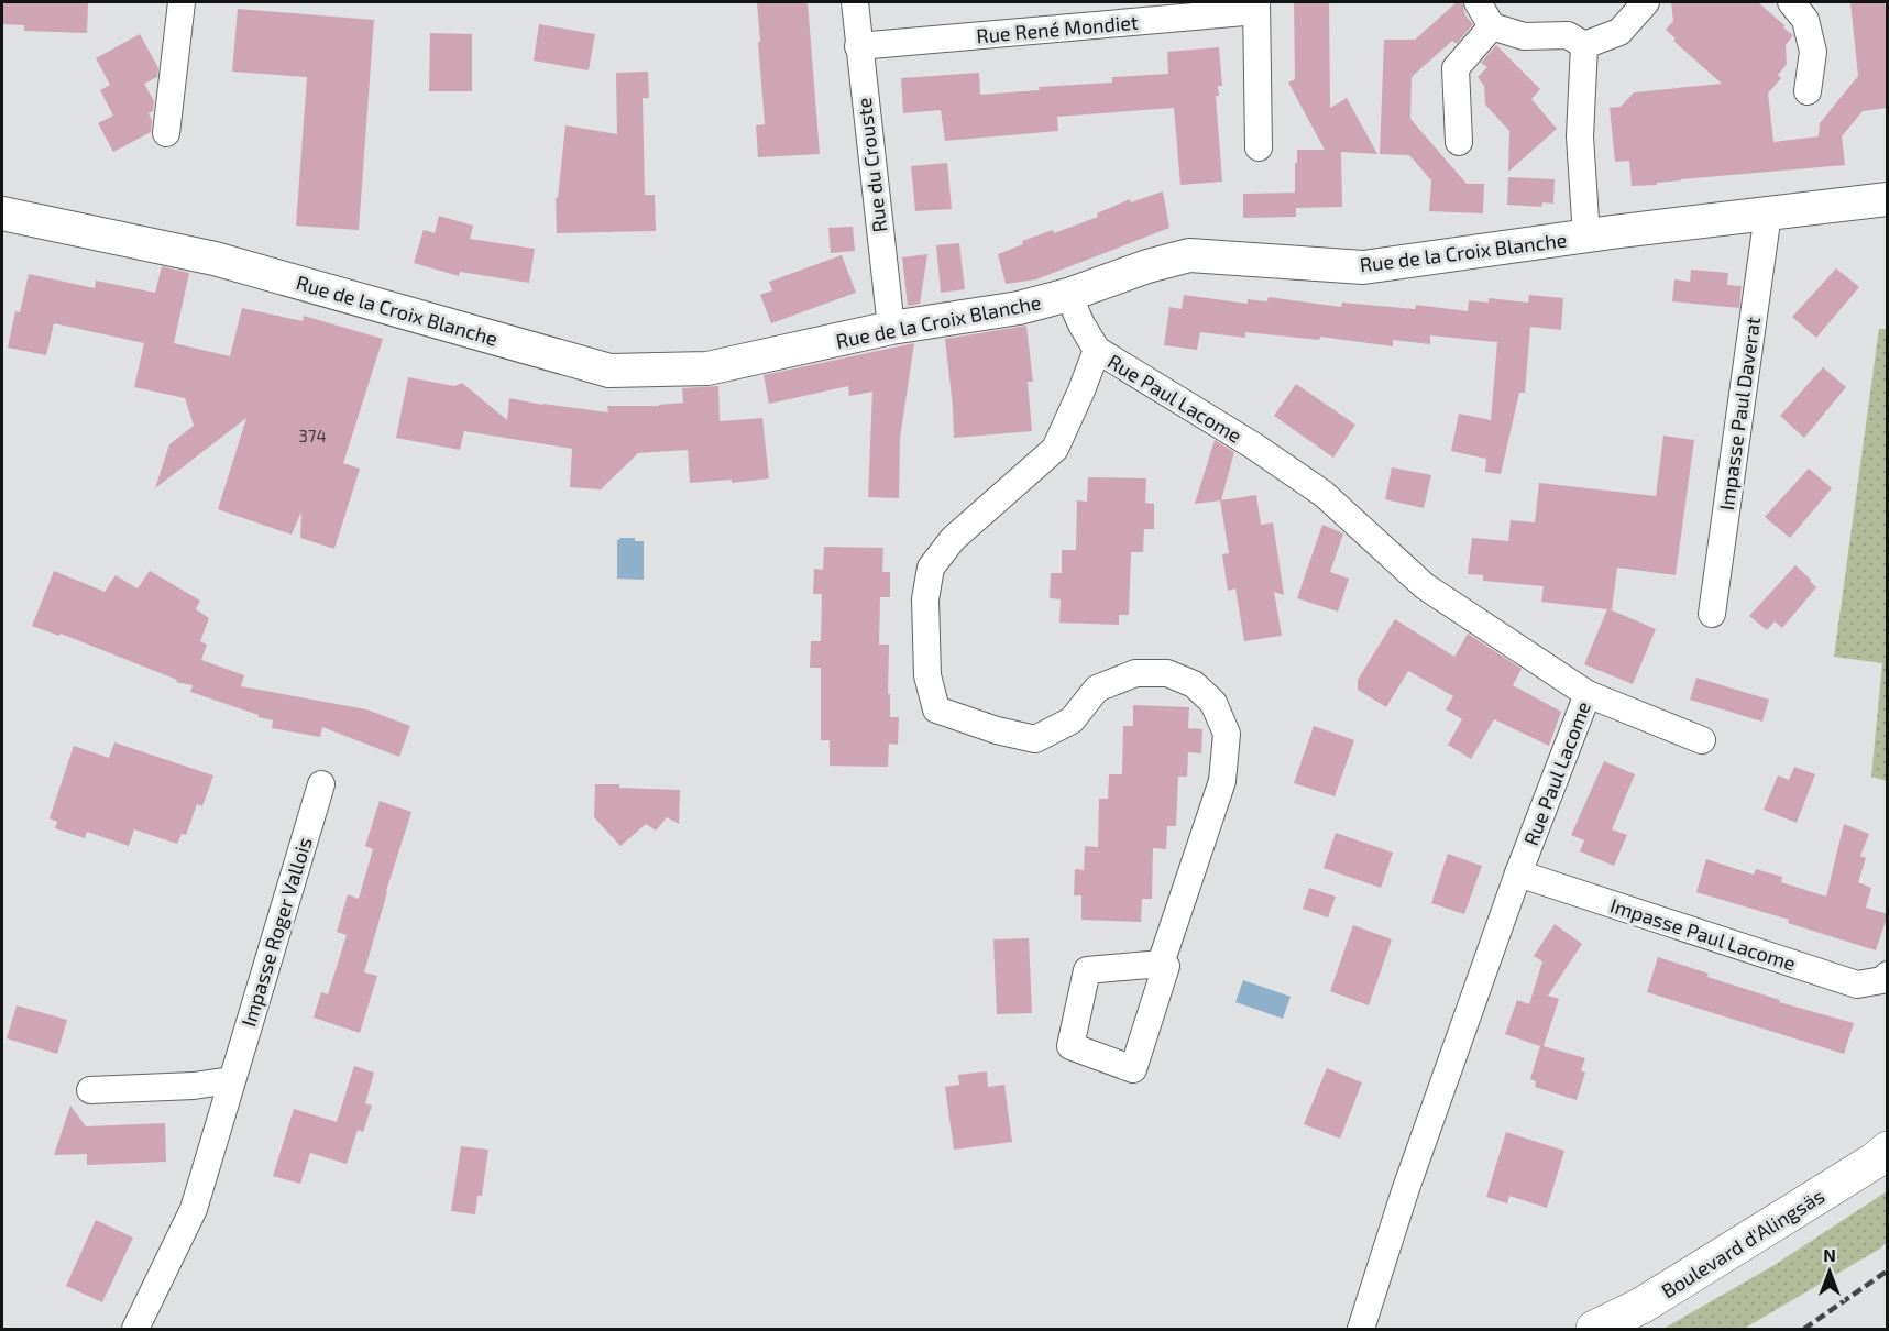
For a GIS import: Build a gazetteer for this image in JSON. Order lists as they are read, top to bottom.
{
  "streets": {
    "main road": ["Boulevard d'Alingsäs"],
    "street": [
      "Rue René Mondiet",
      "Rue du Crouste",
      "Rue de la Croix Blanche",
      "Rue Paul Lacome",
      "Impasse Paul Daverat",
      "Impasse Roger Vallois",
      "Impasse Paul Lacome"
    ]
  },
  "crossings": [
    ["Rue René Mondiet", "Rue du Crouste"],
    ["Rue du Crouste", "Rue de la Croix Blanche"],
    ["Rue de la Croix Blanche", "Rue Paul Lacome"],
    ["Rue de la Croix Blanche", "Impasse Paul Daverat"],
    ["Rue Paul Lacome", "Impasse Paul Lacome"]
  ],
  "house_numbers": ["374"],
  "north": "top"
}
